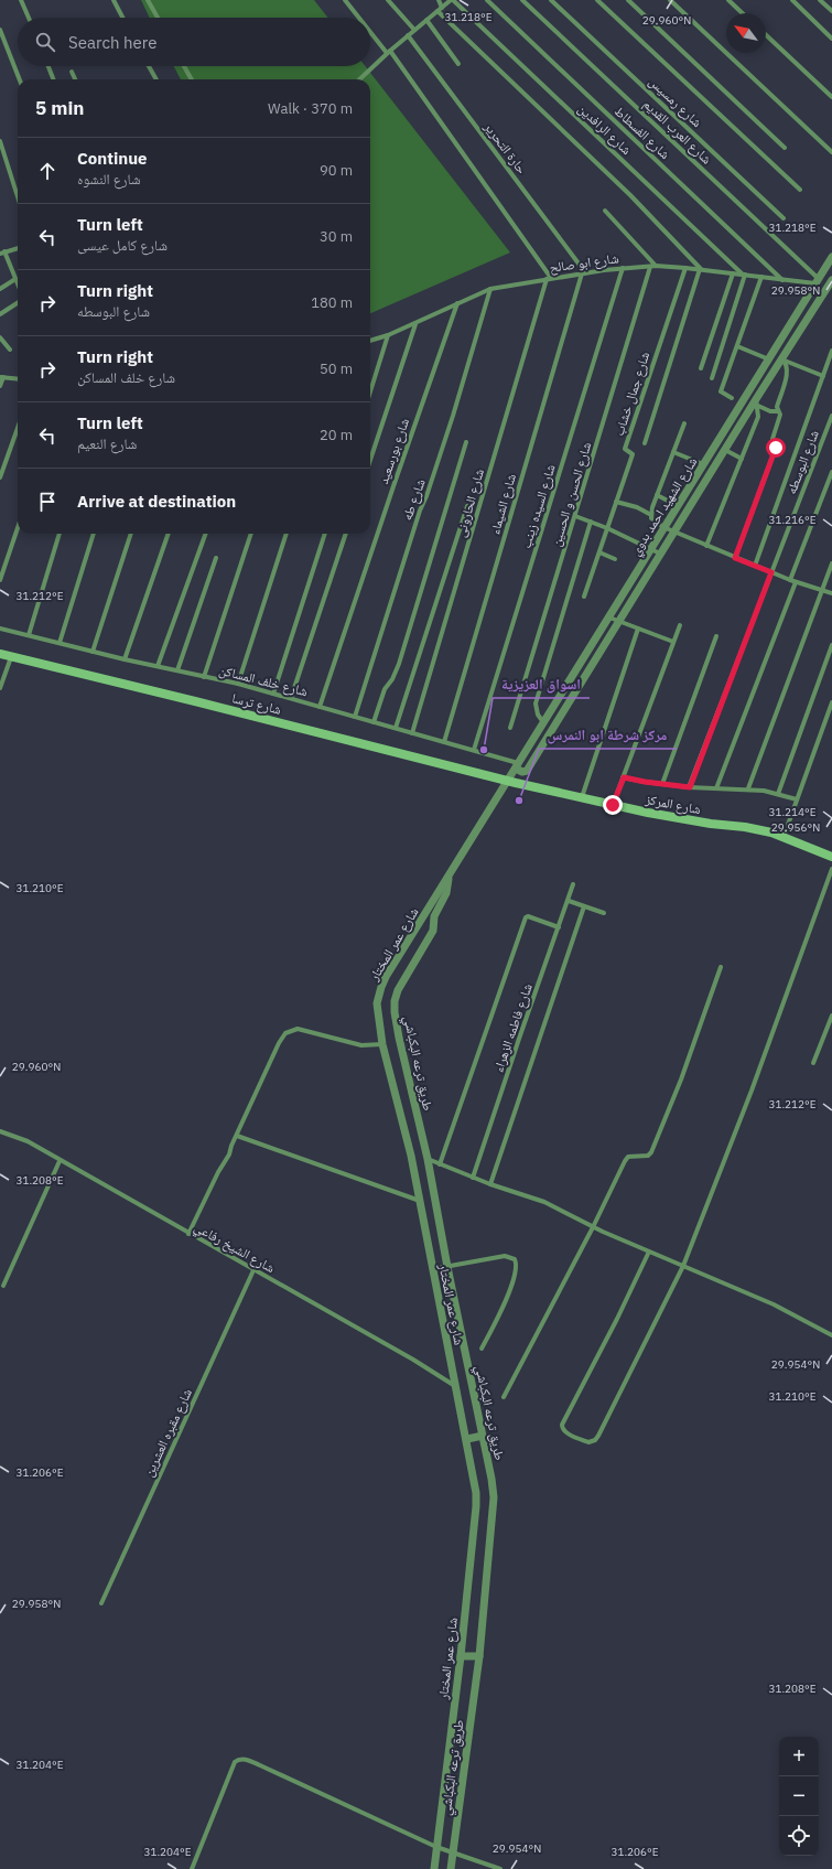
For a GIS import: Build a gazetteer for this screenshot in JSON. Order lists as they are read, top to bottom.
{
  "streets": {
    "main road": ["شارع ترسا", "شارع المركز"],
    "street": [
      "شارع رمسيس",
      "شارع الرافدين",
      "شارع العرب القديم",
      "شارع الفسطاط",
      "حارة التحرير",
      "شارع ابو صالح",
      "شارع جمال خشاب",
      "شارع بورسعيد",
      "شارع البوسطه",
      "شارع الحسن و الحسين",
      "شارع طه",
      "شارع الحارونى",
      "شارع الشيماء",
      "شارع السيده زينب",
      "شارع الشهيد احمد بدوي",
      "شارع خلف المساكن",
      "شارع عمر المختار",
      "شارع فاطمه الزهراء",
      "طريق ترعه البكباشي",
      "شارع الشيخ رفاعي",
      "شارع مقبره العشرين"
    ]
  },
  "crossings": [
    ["شارع الرافدين", "شارع ابو صالح"],
    ["شارع العرب القديم", "شارع ابو صالح"],
    ["شارع العرب القديم", "شارع الشهيد احمد بدوي"],
    ["شارع الفسطاط", "شارع ابو صالح"],
    ["حارة التحرير", "شارع ابو صالح"],
    ["حارة التحرير", "شارع الشيماء"],
    ["شارع ابو صالح", "شارع جمال خشاب"],
    ["شارع ابو صالح", "شارع بورسعيد"],
    ["شارع ابو صالح", "شارع الحسن و الحسين"],
    ["شارع ابو صالح", "شارع طه"],
    ["شارع ابو صالح", "شارع الحارونى"],
    ["شارع ابو صالح", "شارع الشيماء"],
    ["شارع ابو صالح", "شارع السيده زينب"],
    ["شارع ابو صالح", "شارع الشهيد احمد بدوي"],
    ["شارع بورسعيد", "شارع خلف المساكن"],
    ["شارع طه", "شارع خلف المساكن"],
    ["شارع الحارونى", "شارع خلف المساكن"],
    ["شارع الشيماء", "شارع خلف المساكن"],
    ["شارع السيده زينب", "شارع خلف المساكن"],
    ["شارع الشهيد احمد بدوي", "شارع خلف المساكن"],
    ["شارع الشهيد احمد بدوي", "شارع ترسا"],
    ["شارع الشهيد احمد بدوي", "شارع المركز"],
    ["شارع الشهيد احمد بدوي", "شارع عمر المختار"],
    ["شارع ترسا", "شارع المركز"],
    ["شارع ترسا", "شارع عمر المختار"],
    ["شارع المركز", "شارع عمر المختار"],
    ["شارع عمر المختار", "طريق ترعه البكباشي"],
    ["شارع عمر المختار", "شارع الشيخ رفاعي"],
    ["شارع الشيخ رفاعي", "شارع مقبره العشرين"]
  ],
  "places": ["اسواق العزيزية", "مركز شرطة ابو النمرس"],
  "north": "top left",
  "page": {
    "search": "Search here",
    "heading": ["5 min", "Walk · 370 m"],
    "list": [
      ["Continue", "شارع النشوه", "90 m"],
      ["Turn left", "شارع كامل عيسى", "30 m"],
      ["Turn right", "شارع البوسطه", "180 m"],
      ["Turn right", "شارع خلف المساكن", "50 m"],
      ["Turn left", "شارع النعيم", "20 m"],
      "Arrive at destination"
    ],
    "map_buttons": ["+", "−"]
  },
  "coordinates": [
    "31.218°E",
    "29.960°N",
    "29.958°N",
    "31.216°E",
    "31.212°E",
    "31.214°E",
    "29.956°N",
    "31.210°E",
    "31.208°E",
    "29.954°N",
    "31.206°E",
    "31.204°E"
  ]
}
